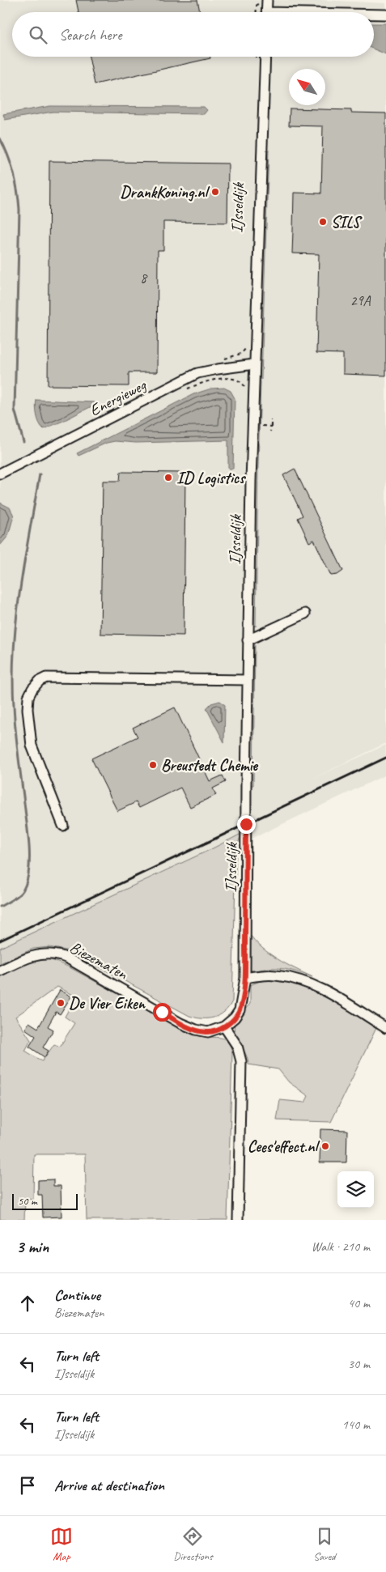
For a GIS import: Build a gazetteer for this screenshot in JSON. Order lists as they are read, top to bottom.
{
  "streets": {
    "street": ["IJsseldijk", "Energieweg", "Biezematen"]
  },
  "crossings": [
    ["IJsseldijk", "Energieweg"],
    ["IJsseldijk", "Biezematen"]
  ],
  "places": [
    "DrankKoning.nl",
    "SILS",
    "ID Logistics",
    "Breustedt Chemie",
    "De Vier Eiken",
    "Cees'effect.nl"
  ],
  "house_numbers": ["8", "29A"],
  "scale_bar": "50 m",
  "north": "top left",
  "page": {
    "search": "Search here",
    "scale": "50 m",
    "heading": ["3 min", "Walk · 210 m"],
    "list": [
      ["Continue", "Biezematen", "40 m"],
      ["Turn left", "IJsseldijk", "30 m"],
      ["Turn left", "IJsseldijk", "140 m"],
      "Arrive at destination"
    ],
    "nav": ["Map", "Directions", "Saved"]
  }
}
